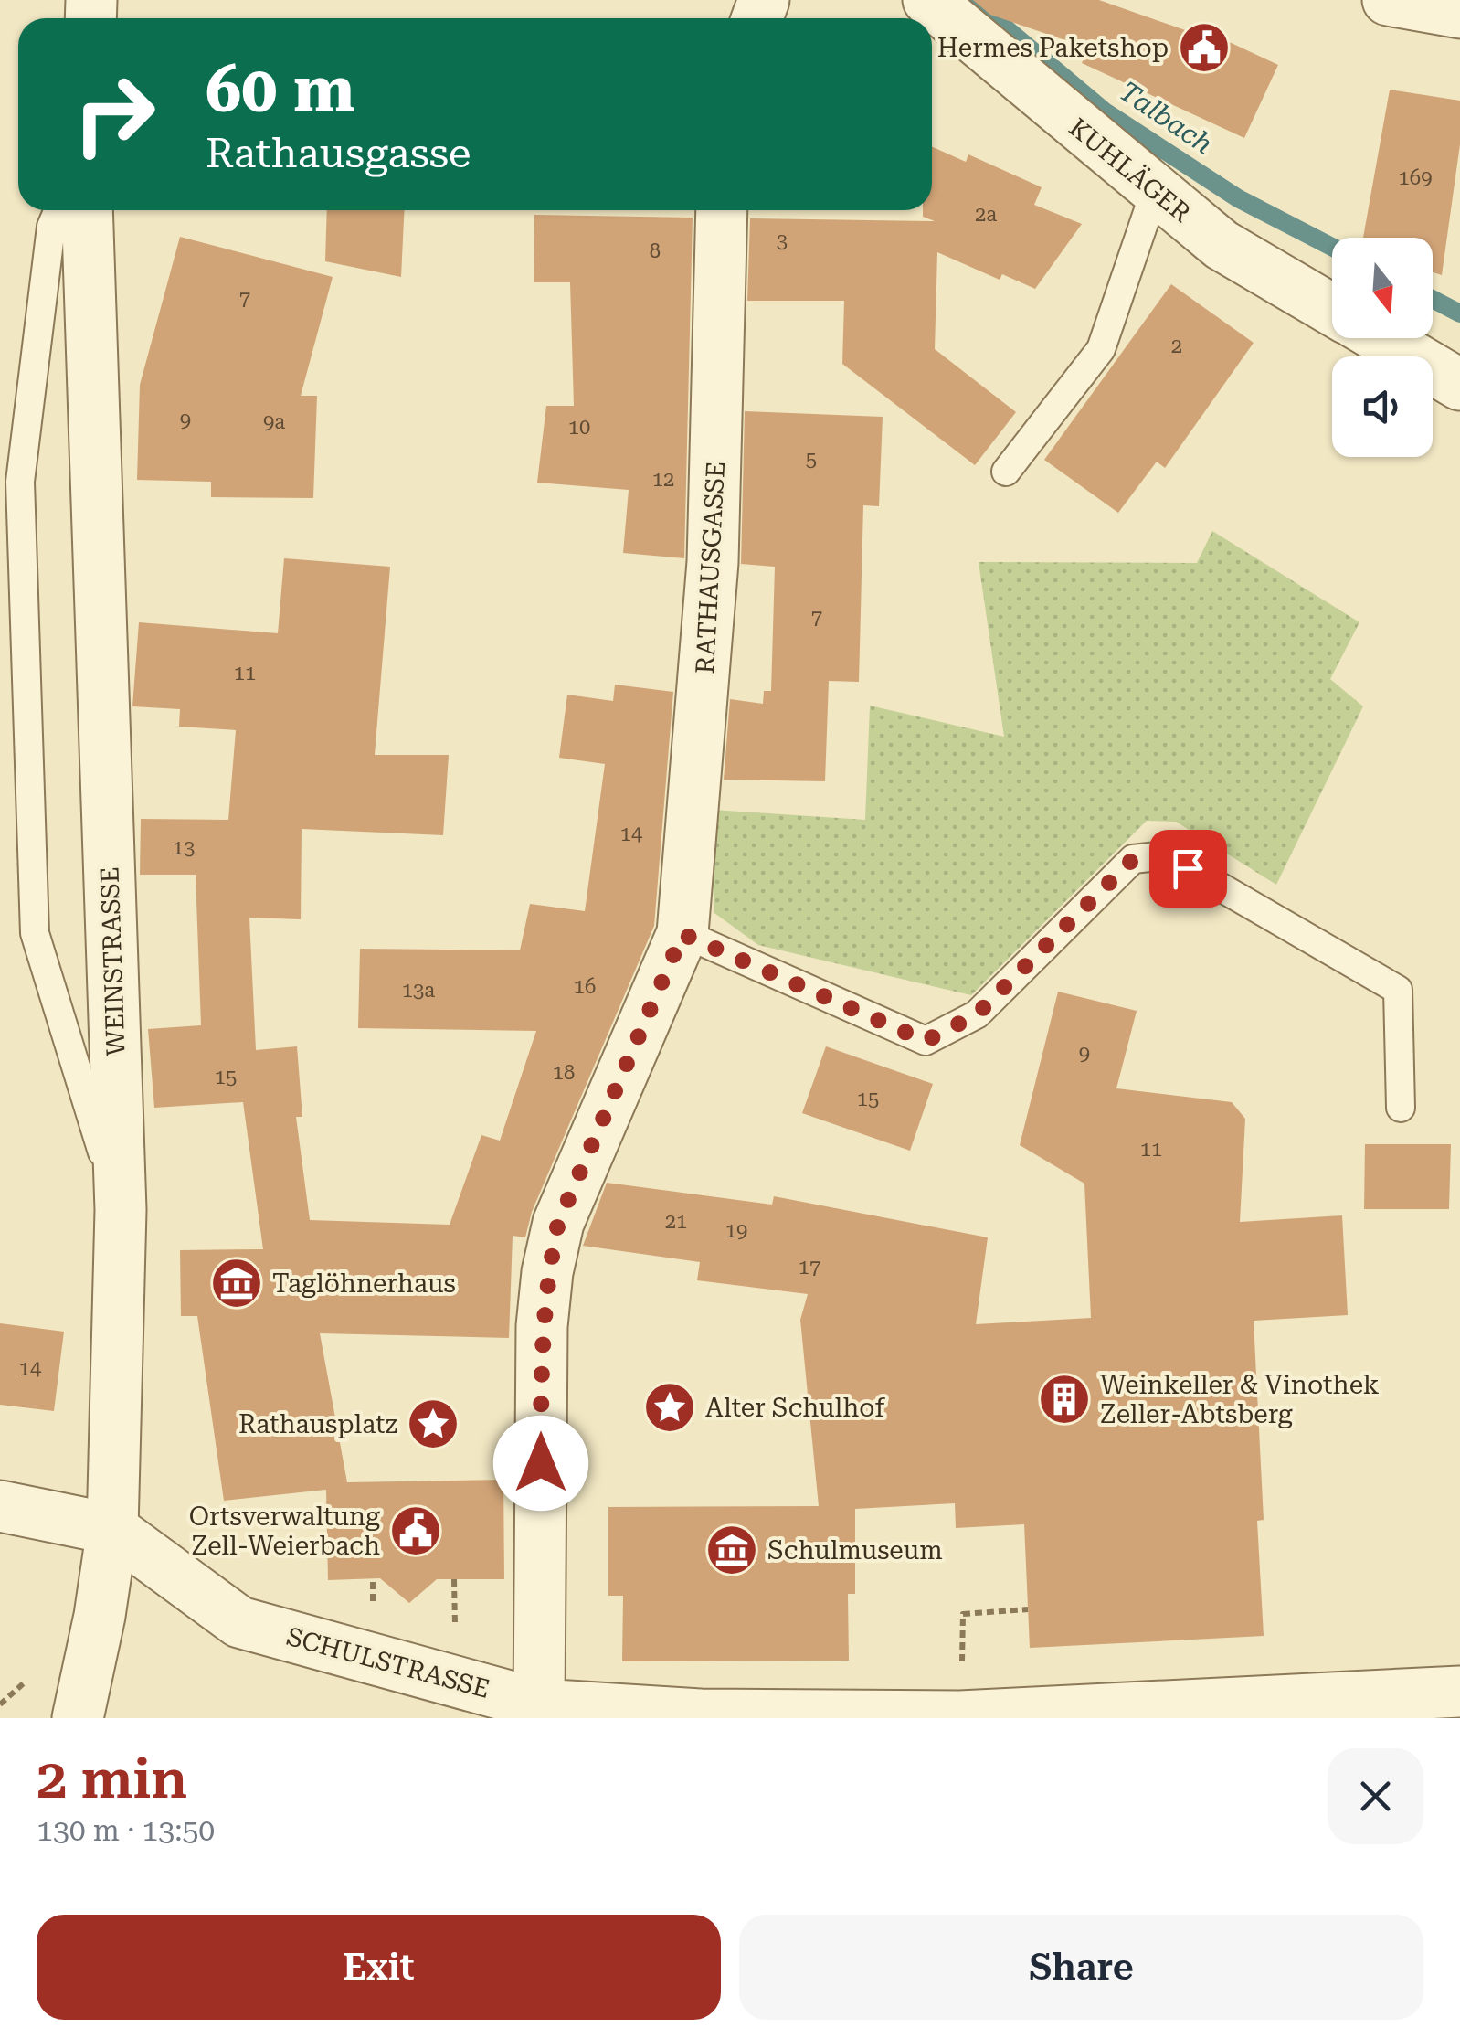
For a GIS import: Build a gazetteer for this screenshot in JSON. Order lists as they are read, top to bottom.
{
  "streets": {
    "street": [
      "KUHLÄGER",
      "RATHAUSGASSE",
      "WEINSTRASSE",
      "SCHULSTRASSE"
    ]
  },
  "crossings": [
    ["RATHAUSGASSE", "SCHULSTRASSE"],
    ["WEINSTRASSE", "SCHULSTRASSE"]
  ],
  "water": ["Talbach"],
  "places": {
    "public building": ["Hermes Paketshop", "Ortsverwaltung Zell-Weierbach"],
    "museum": ["Taglöhnerhaus", "Schulmuseum"],
    "building": ["Weinkeller & Vinothek Zeller-Abtsberg"],
    "place": ["Alter Schulhof", "Rathausplatz"]
  },
  "house_numbers": [
    "169",
    "2a",
    "3",
    "8",
    "7",
    "2",
    "9",
    "9a",
    "10",
    "5",
    "12",
    "7",
    "11",
    "14",
    "13",
    "16",
    "13a",
    "9",
    "18",
    "15",
    "15",
    "11",
    "21",
    "19",
    "17",
    "14"
  ],
  "north": "bottom",
  "page": {
    "turn": ["60 m", "Rathausgasse"],
    "heading": ["2 min", "130 m · 13:50"],
    "buttons": ["Exit", "Share"]
  }
}
